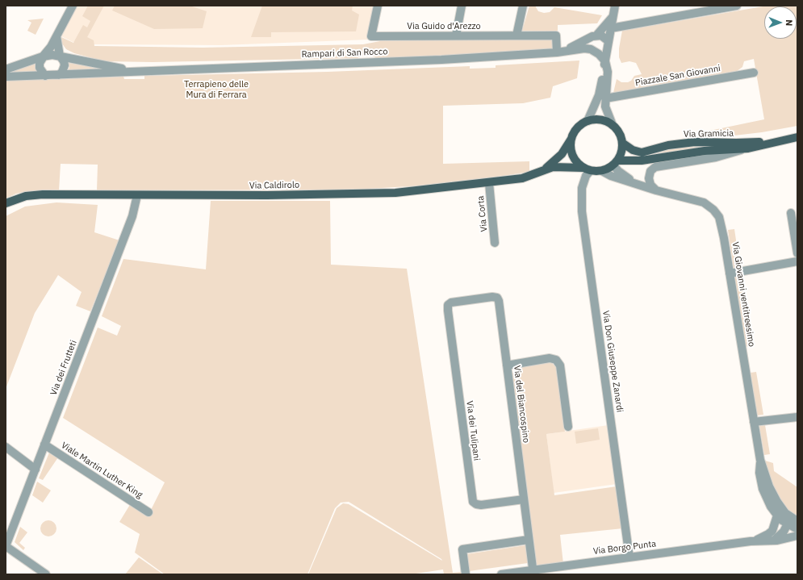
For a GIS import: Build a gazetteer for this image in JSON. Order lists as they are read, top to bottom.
{
  "streets": {
    "main road": ["Via Gramicia", "Via Caldirolo"],
    "street": [
      "Via Guido d'Arezzo",
      "Rampari di San Rocco",
      "Piazzale San Giovanni",
      "Via Corta",
      "Via Giovanni ventitreesimo",
      "Via Don Giuseppe Zanardi",
      "Via dei Frutteti",
      "Via del Biancospino",
      "Via dei Tulipani",
      "Viale Martin Luther King",
      "Via Borgo Punta"
    ]
  },
  "crossings": [
    ["Via Guido d'Arezzo", "Rampari di San Rocco"],
    ["Via Gramicia", "Via Caldirolo"],
    ["Via Gramicia", "Via Giovanni ventitreesimo"],
    ["Via Gramicia", "Via Don Giuseppe Zanardi"],
    ["Via Caldirolo", "Via Corta"],
    ["Via Caldirolo", "Via Giovanni ventitreesimo"],
    ["Via Caldirolo", "Via Don Giuseppe Zanardi"],
    ["Via Caldirolo", "Via dei Frutteti"],
    ["Via Giovanni ventitreesimo", "Via Don Giuseppe Zanardi"],
    ["Via Giovanni ventitreesimo", "Via Borgo Punta"],
    ["Via Don Giuseppe Zanardi", "Via Borgo Punta"],
    ["Via dei Frutteti", "Viale Martin Luther King"],
    ["Via del Biancospino", "Via dei Tulipani"],
    ["Via del Biancospino", "Via Borgo Punta"]
  ],
  "parks": ["Terrapieno delle Mura di Ferrara"],
  "north": "right"
}
